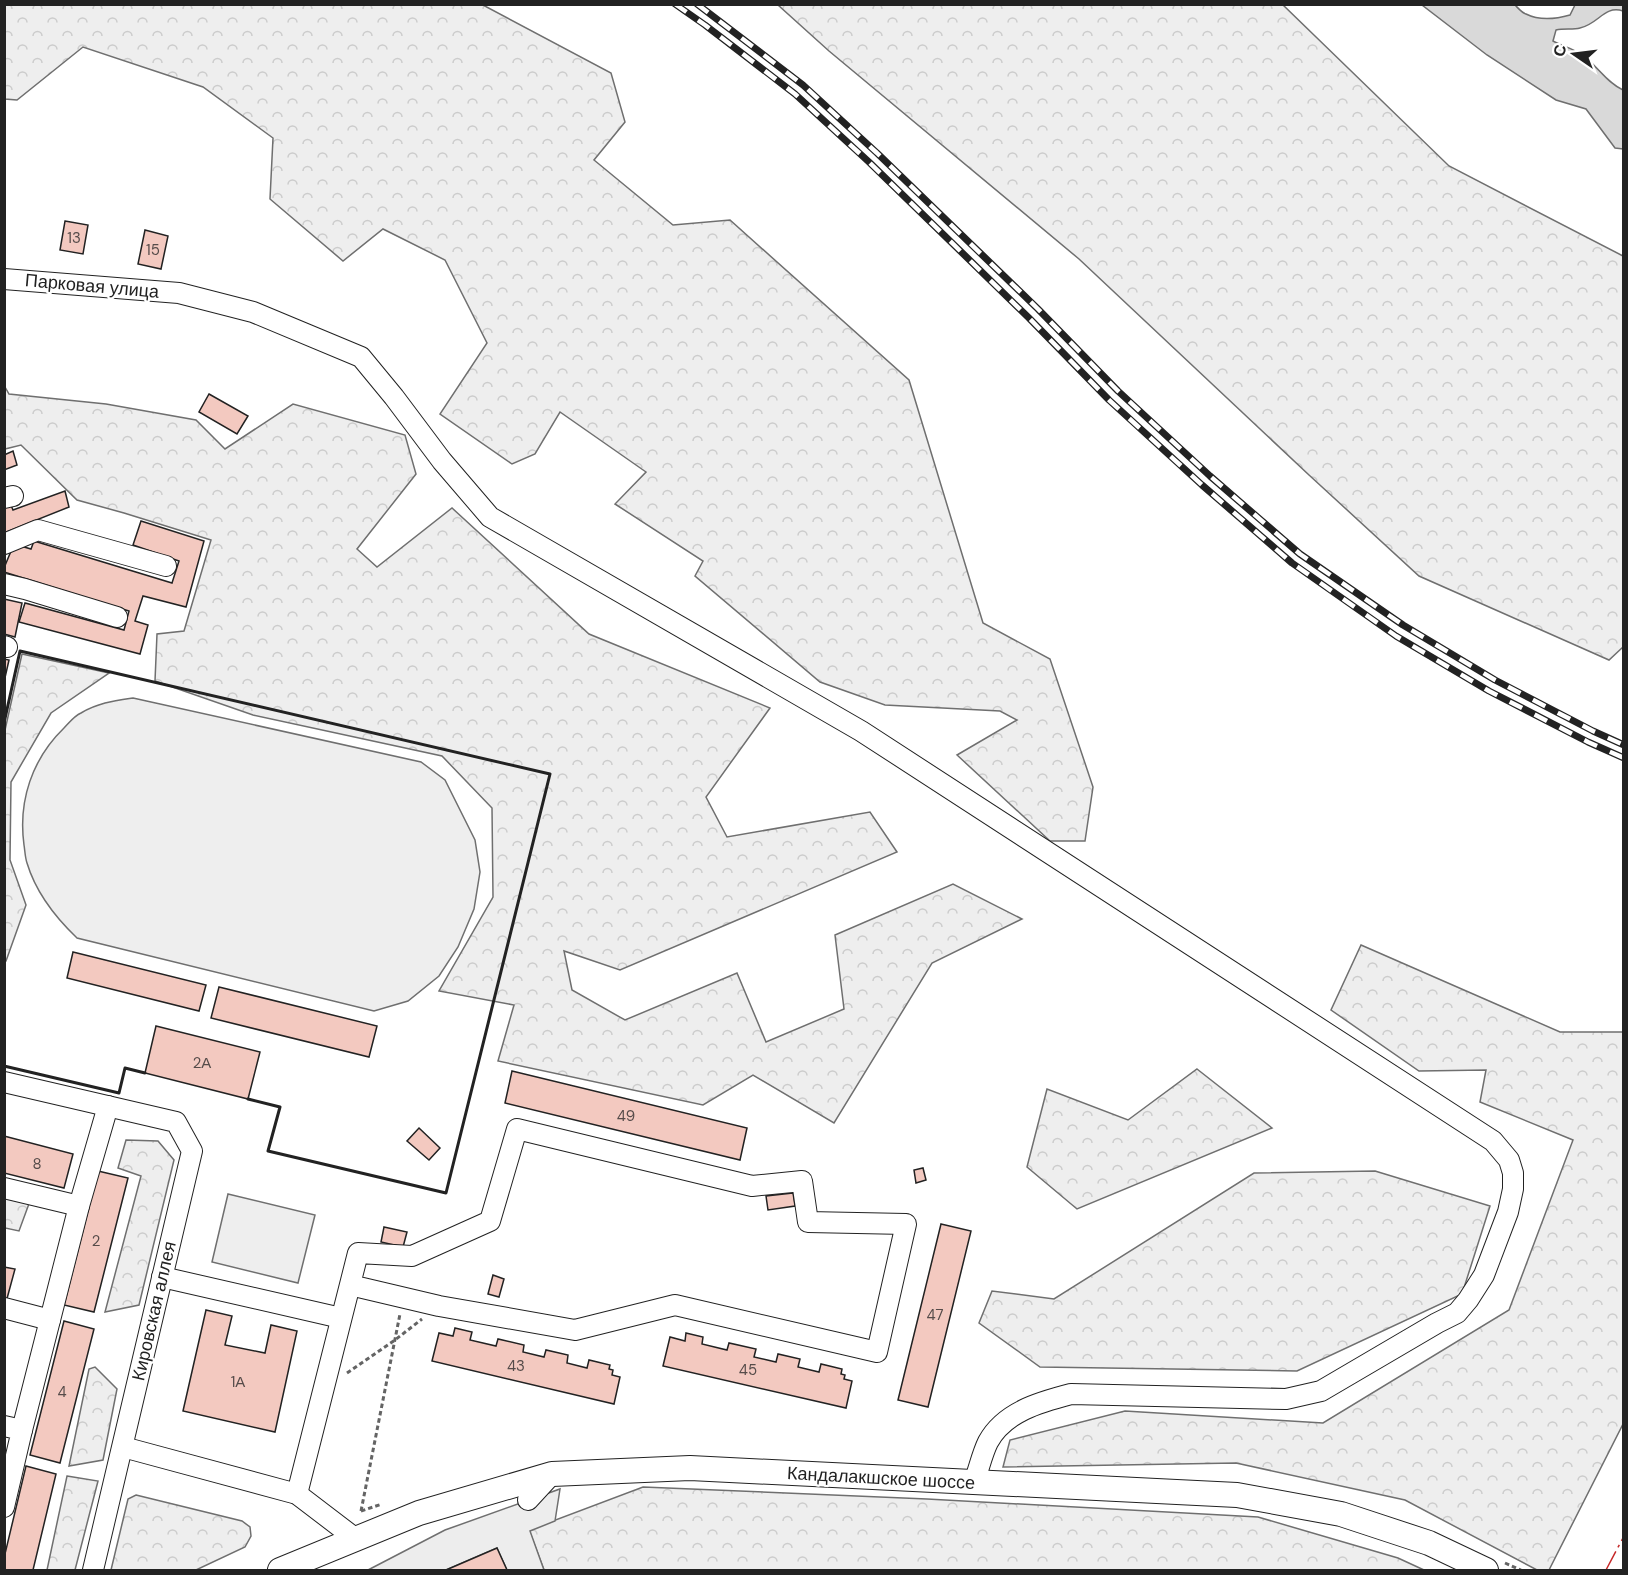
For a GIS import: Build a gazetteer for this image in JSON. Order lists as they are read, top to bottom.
{
  "streets": {
    "main road": ["Кандалакшское шоссе"],
    "street": ["Парковая улица", "Кировская аллея"]
  },
  "crossings": [
    ["Парковая улица", "Кандалакшское шоссе"]
  ],
  "house_numbers": [
    "13",
    "15",
    "2А",
    "49",
    "8",
    "2",
    "47",
    "43",
    "45",
    "1А",
    "4"
  ],
  "north": "left"
}
